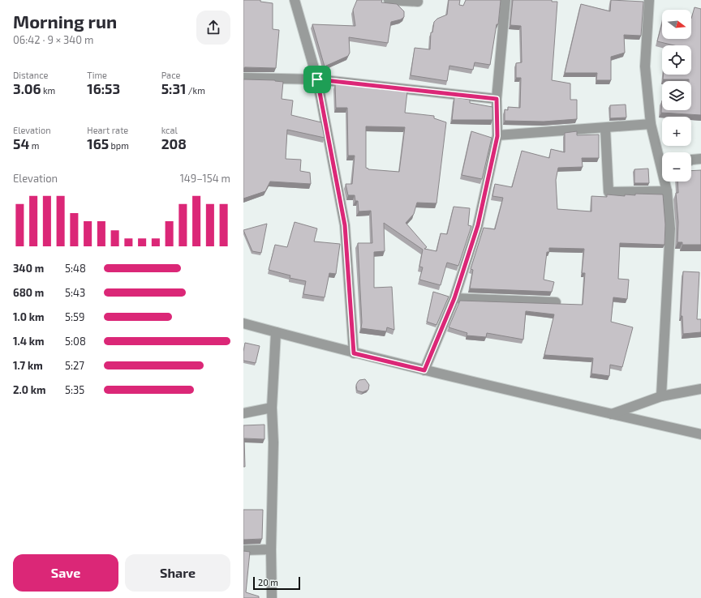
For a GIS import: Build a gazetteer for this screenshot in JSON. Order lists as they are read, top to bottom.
{
  "scale_bar": "20 m",
  "north": "right",
  "page": {
    "heading": ["Morning run", "06:42 · 9 × 340 m"],
    "map_buttons": ["+", "−"],
    "stats": [
      ["Distance", "3.06 km"],
      ["Time", "16:53"],
      ["Pace", "5:31 /km"],
      ["Elevation", "54 m"],
      ["Heart rate", "165 bpm"],
      ["kcal", "208"]
    ],
    "chart": ["Elevation", "149–154 m"],
    "list": [
      {
        "name": "340 m",
        "note": "5:48"
      },
      {
        "name": "680 m",
        "note": "5:43"
      },
      {
        "name": "1.0 km",
        "note": "5:59"
      },
      {
        "name": "1.4 km",
        "note": "5:08"
      },
      {
        "name": "1.7 km",
        "note": "5:27"
      },
      {
        "name": "2.0 km",
        "note": "5:35"
      }
    ],
    "buttons": ["Save", "Share"],
    "scale": "20 m"
  }
}
